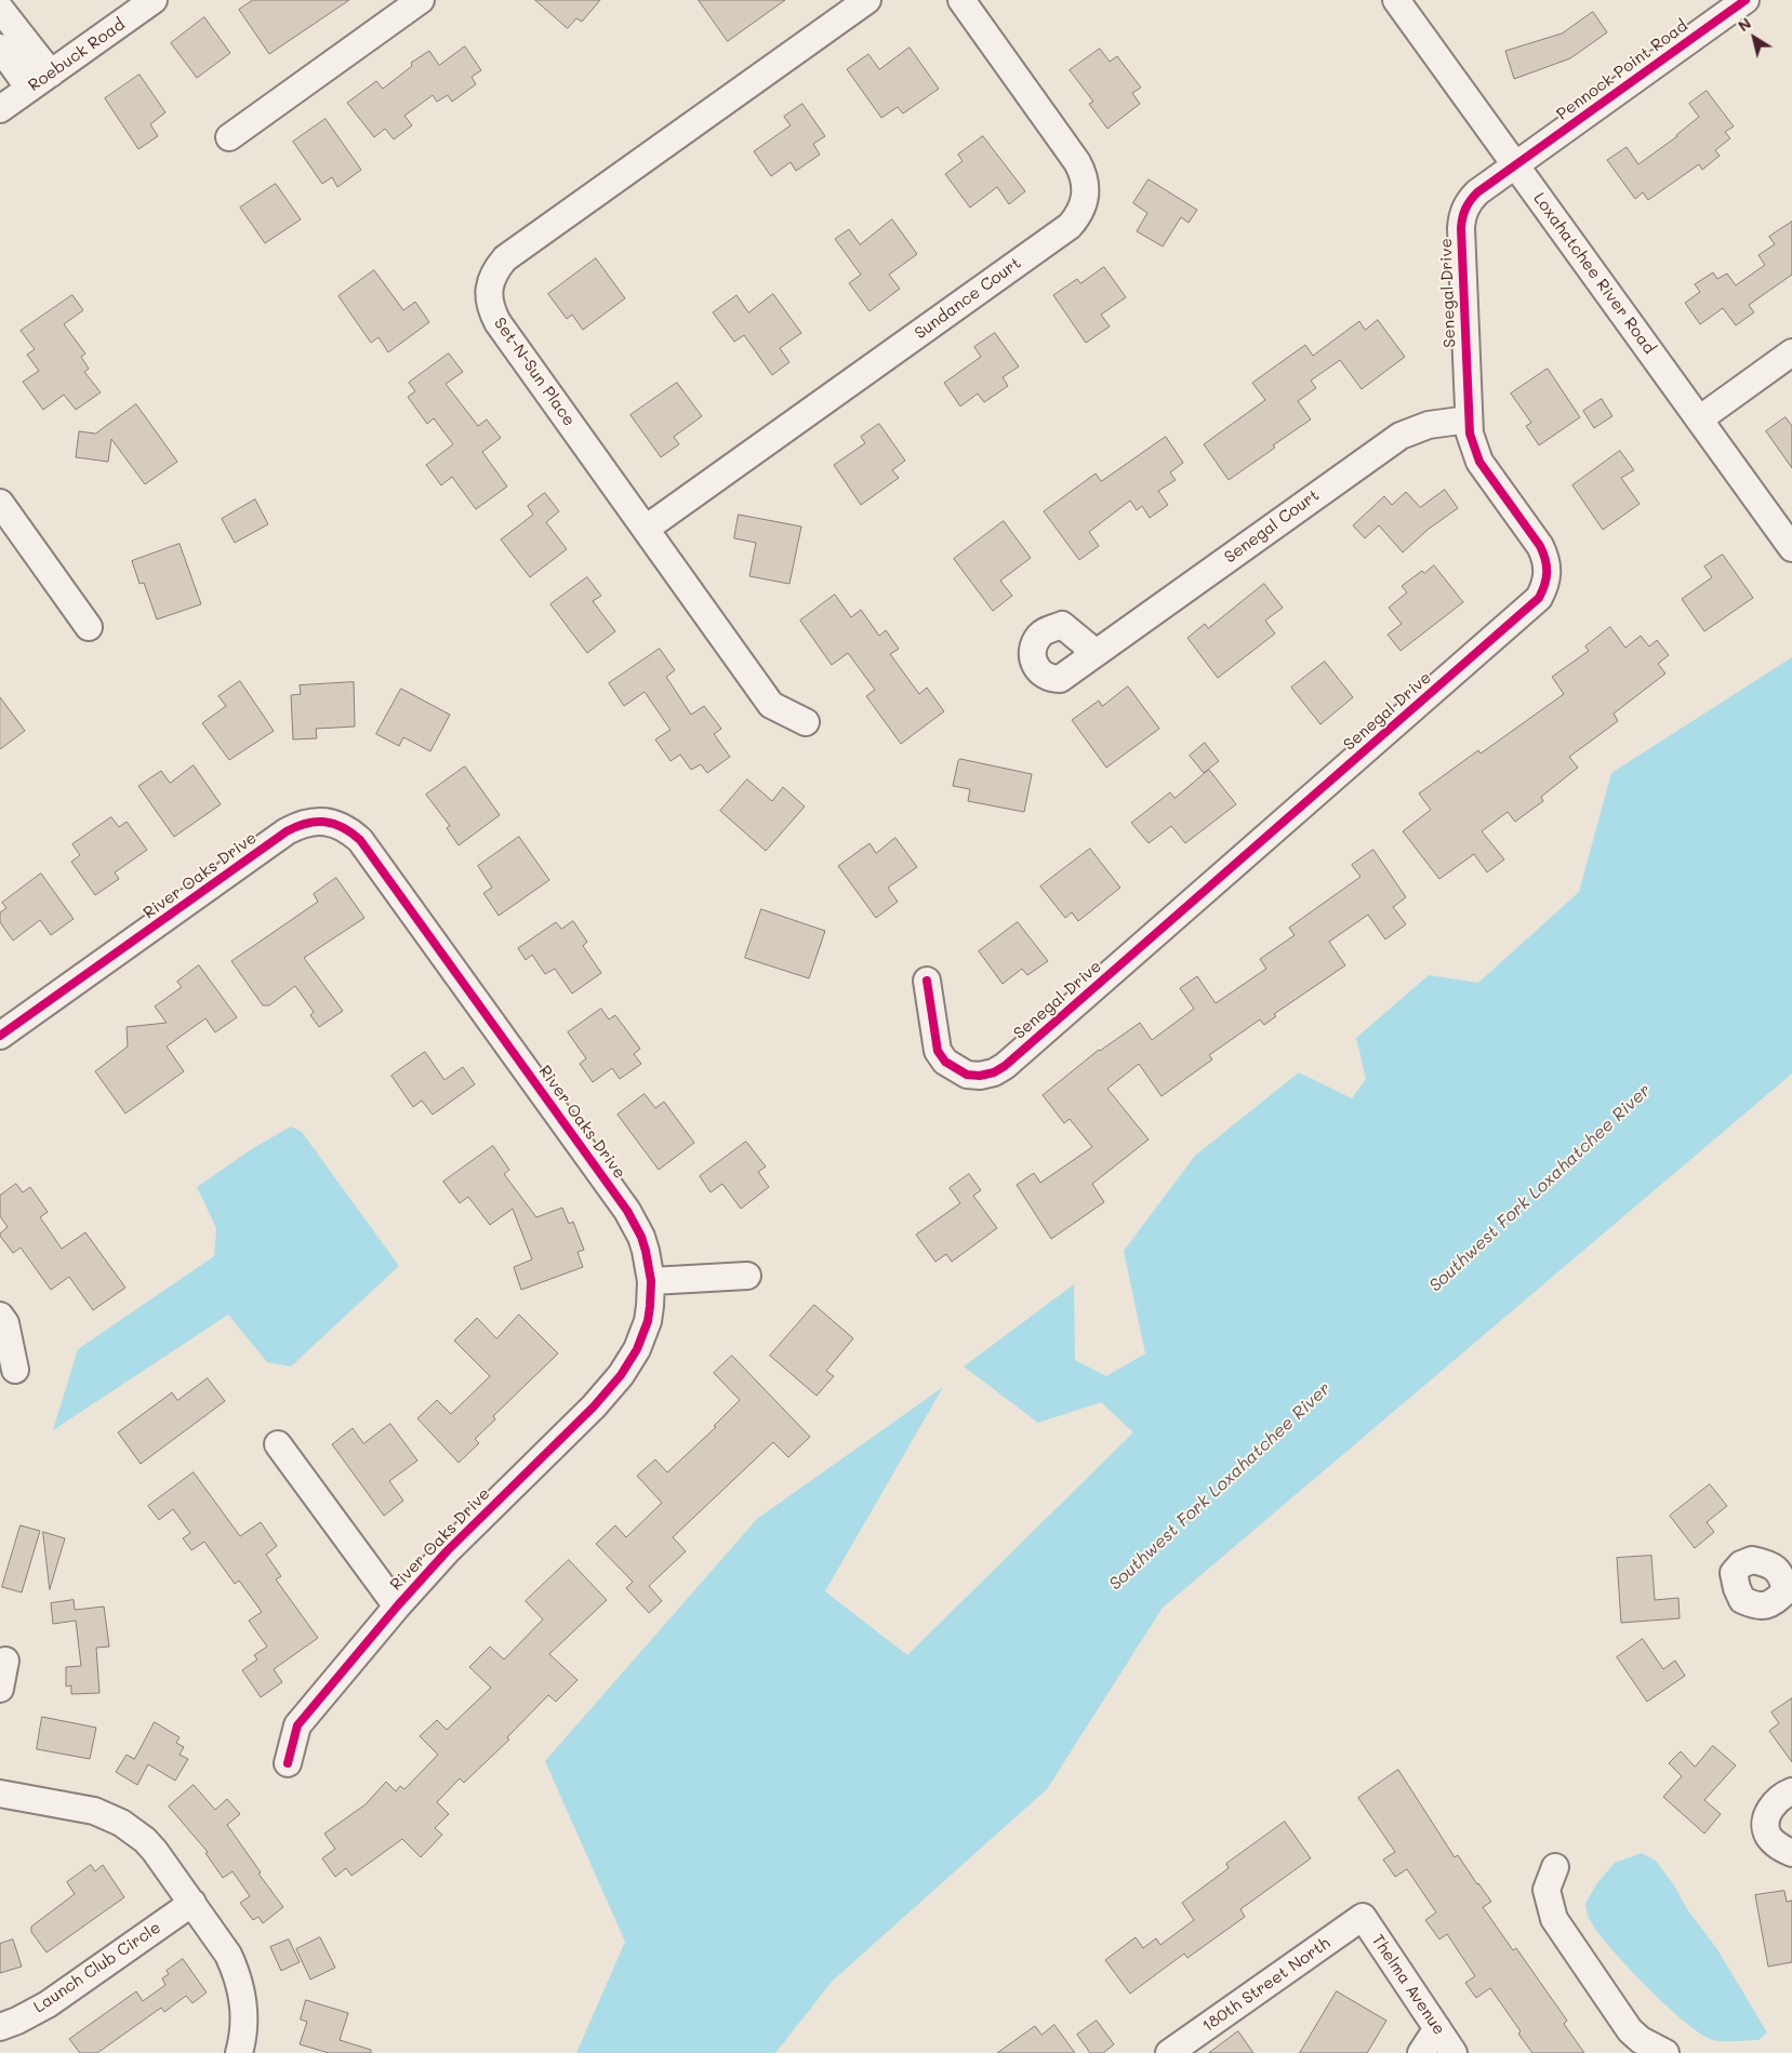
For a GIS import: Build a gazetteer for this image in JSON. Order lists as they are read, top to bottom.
{
  "streets": {
    "street": [
      "Roebuck Road",
      "Pennock Point Road",
      "Loxahatchee River Road",
      "Senegal Drive",
      "Sundance Court",
      "Set-N-Sun Place",
      "Senegal Court",
      "River Oaks Drive",
      "Launch Club Circle",
      "180th Street North",
      "Thelma Avenue"
    ]
  },
  "crossings": [
    ["Pennock Point Road", "Loxahatchee River Road"],
    ["Pennock Point Road", "Senegal Drive"],
    ["Loxahatchee River Road", "Senegal Drive"],
    ["Senegal Drive", "Senegal Court"],
    ["Sundance Court", "Set-N-Sun Place"],
    ["180th Street North", "Thelma Avenue"]
  ],
  "water": ["Southwest Fork Loxahatchee River"],
  "north": "top left"
}
